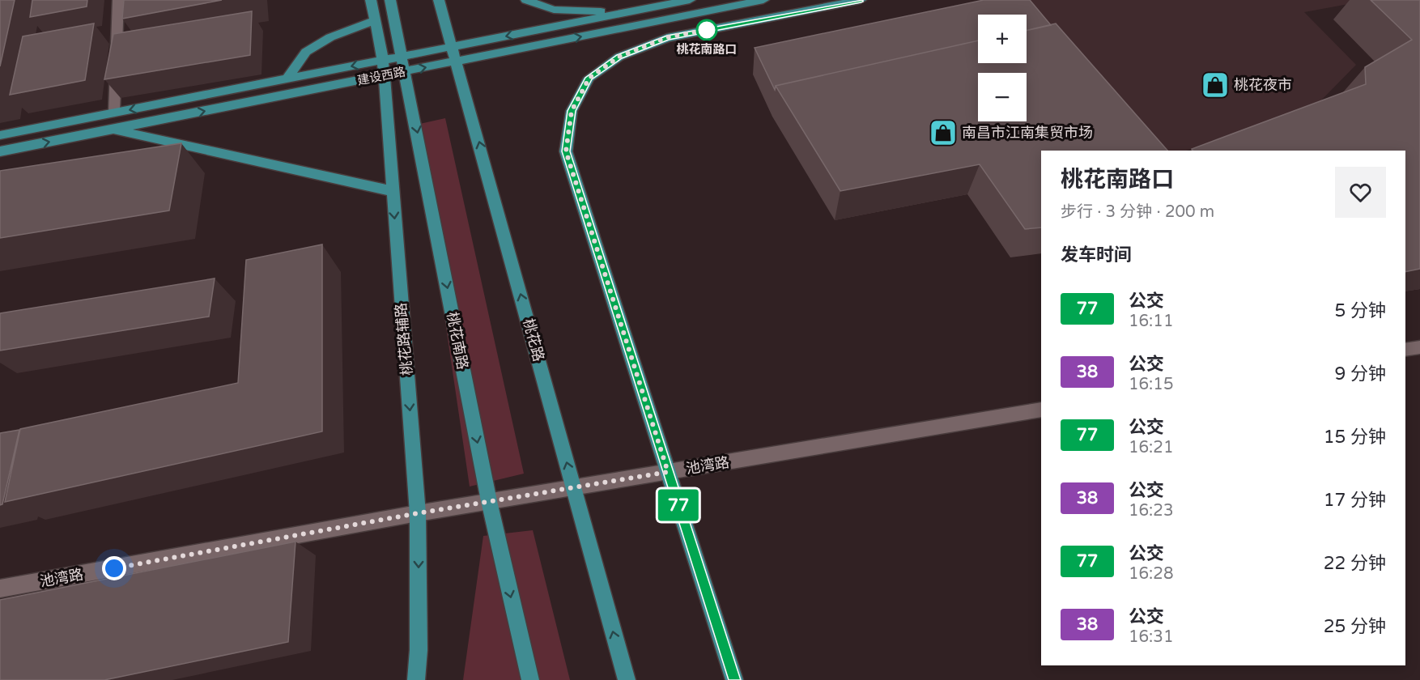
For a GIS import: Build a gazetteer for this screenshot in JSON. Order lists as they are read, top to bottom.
{
  "streets": {
    "main road": [
      "建设西路",
      "桃花路辅路",
      "桃花路",
      "桃花南路"
    ],
    "street": ["池湾路"]
  },
  "crossings": [
    ["建设西路", "桃花路辅路"],
    ["建设西路", "桃花路"],
    ["建设西路", "桃花南路"],
    ["桃花路辅路", "池湾路"],
    ["桃花路", "池湾路"],
    ["桃花南路", "池湾路"]
  ],
  "one_way": ["桃花路辅路", "桃花路", "桃花南路"],
  "places": {
    "other": ["桃花南路口"],
    "shop": ["桃花夜市", "南昌市江南集贸市场"]
  },
  "lines": ["bus line 77"],
  "page": {
    "on_map": "77",
    "map_buttons": ["+", "−"],
    "heading": [
      ["桃花南路口", "步行 · 3 分钟 · 200 m"],
      "发车时间"
    ],
    "list": [
      {
        "mark": "77",
        "name": "公交",
        "note": "16:11",
        "value": "5 分钟"
      },
      {
        "mark": "38",
        "name": "公交",
        "note": "16:15",
        "value": "9 分钟"
      },
      {
        "mark": "77",
        "name": "公交",
        "note": "16:21",
        "value": "15 分钟"
      },
      {
        "mark": "38",
        "name": "公交",
        "note": "16:23",
        "value": "17 分钟"
      },
      {
        "mark": "77",
        "name": "公交",
        "note": "16:28",
        "value": "22 分钟"
      },
      {
        "mark": "38",
        "name": "公交",
        "note": "16:31",
        "value": "25 分钟"
      }
    ]
  }
}
